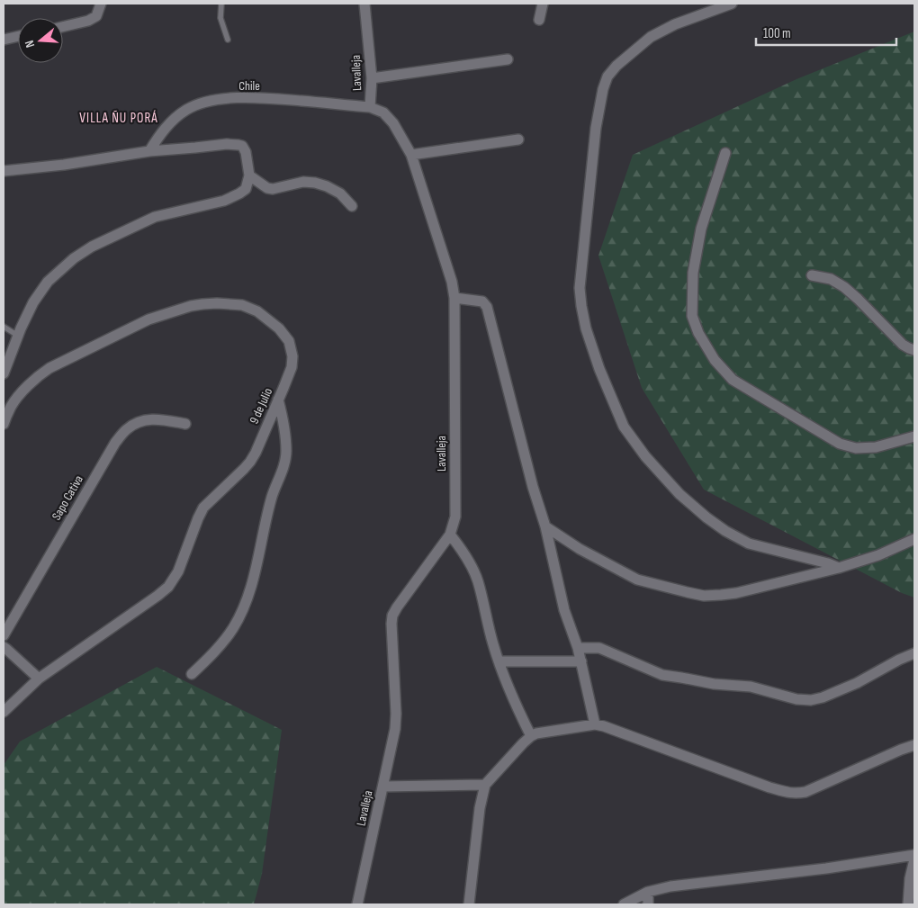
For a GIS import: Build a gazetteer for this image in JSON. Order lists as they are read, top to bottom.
{
  "streets": {
    "street": [
      "Lavalleja",
      "Chile",
      "9 de Julio",
      "Sapo Cativa"
    ]
  },
  "crossings": [
    ["Lavalleja", "Chile"]
  ],
  "districts": ["VILLA ÑU PORÁ"],
  "scale_bar": "100 m",
  "north": "left"
}
